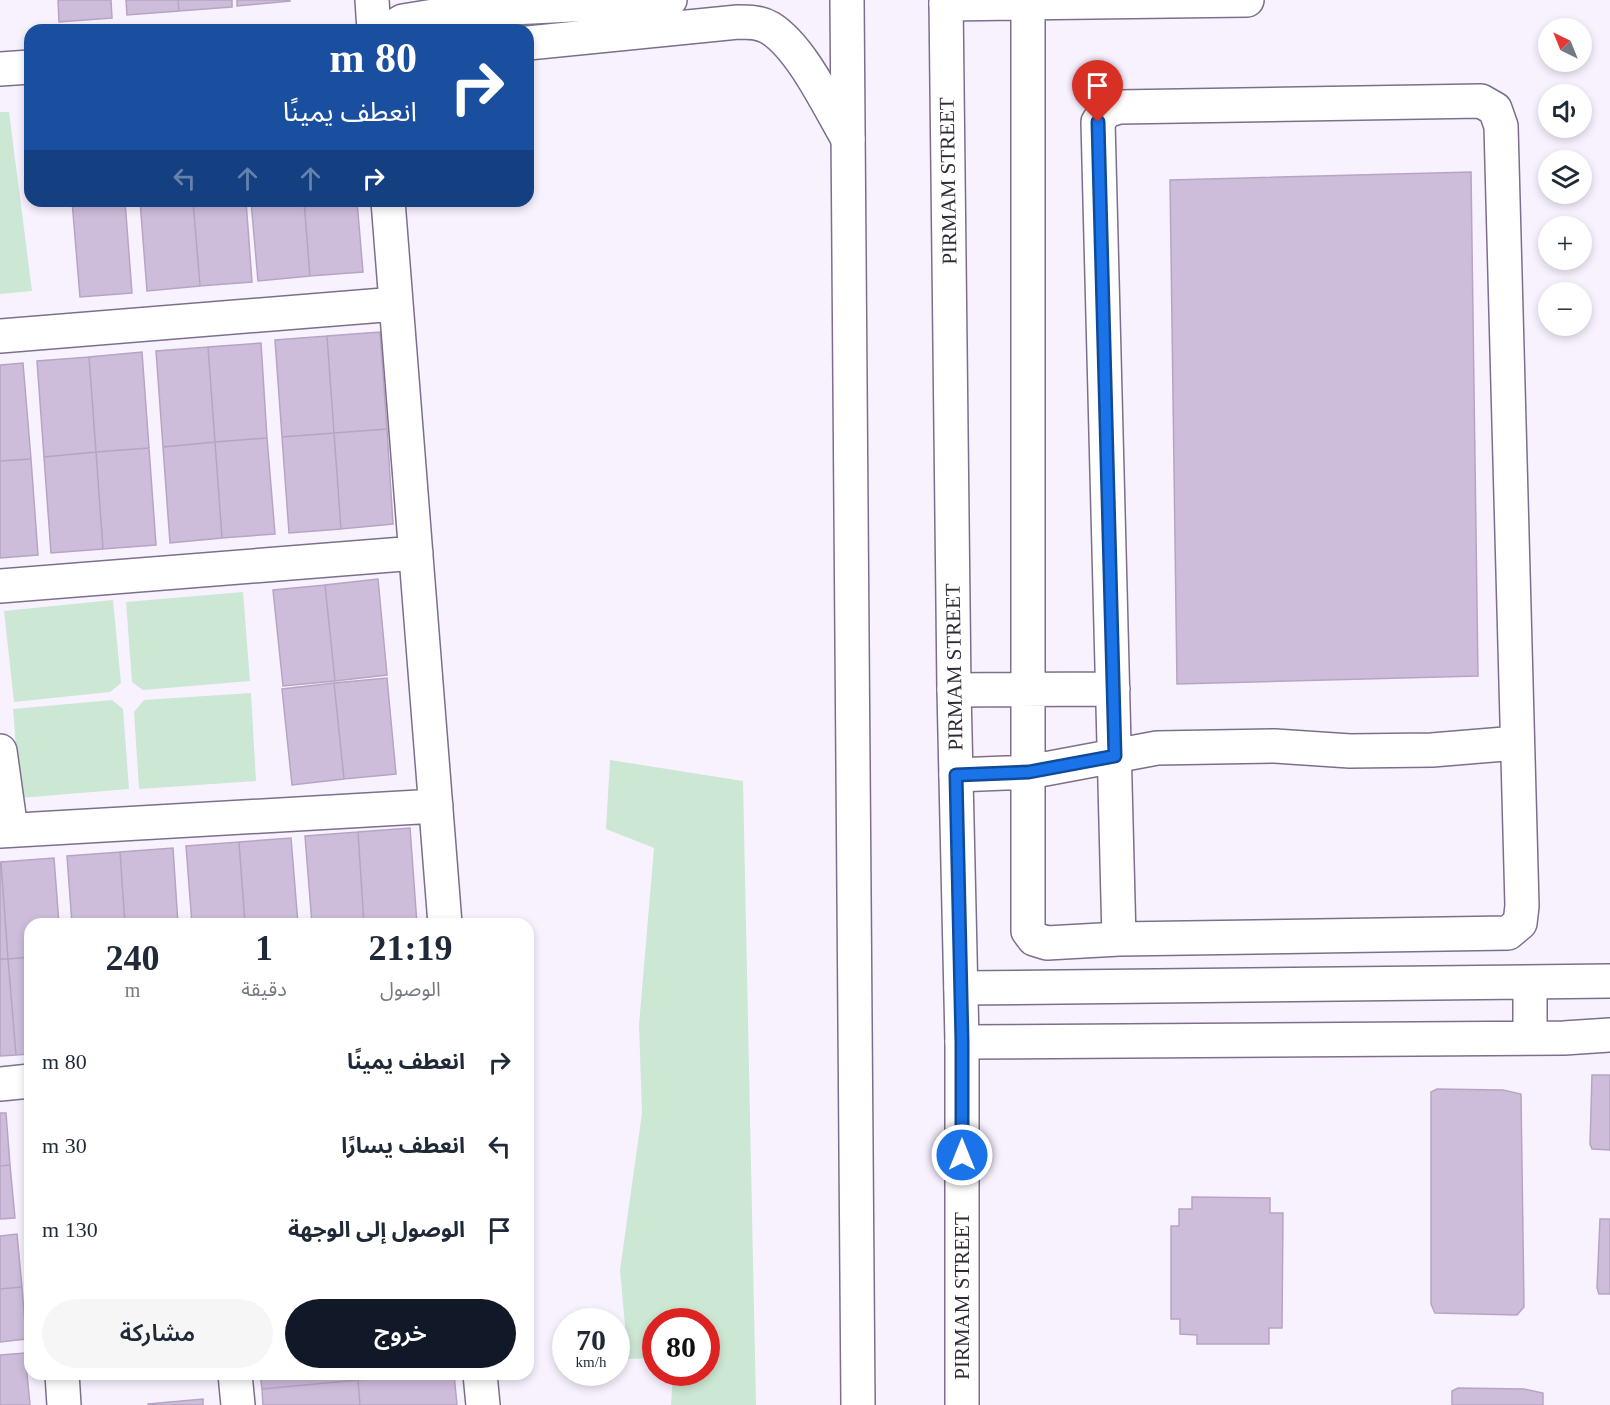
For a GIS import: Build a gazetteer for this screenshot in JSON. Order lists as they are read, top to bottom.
{
  "streets": {
    "main road": ["PIRMAM STREET"]
  },
  "north": "top left",
  "page": {
    "map_buttons": ["+", "−"],
    "turn": ["80 m", "انعطف يمينًا"],
    "eta": [
      "21:19",
      "الوصول",
      "1",
      "دقيقة",
      "240",
      "m"
    ],
    "list": [
      {
        "name": "انعطف يمينًا",
        "value": "80 m"
      },
      {
        "name": "انعطف يسارًا",
        "value": "30 m"
      },
      {
        "name": "الوصول إلى الوجهة",
        "value": "130 m"
      }
    ],
    "buttons": ["خروج", "مشاركة"],
    "speed": "70 km/h",
    "limit": "80"
  }
}
